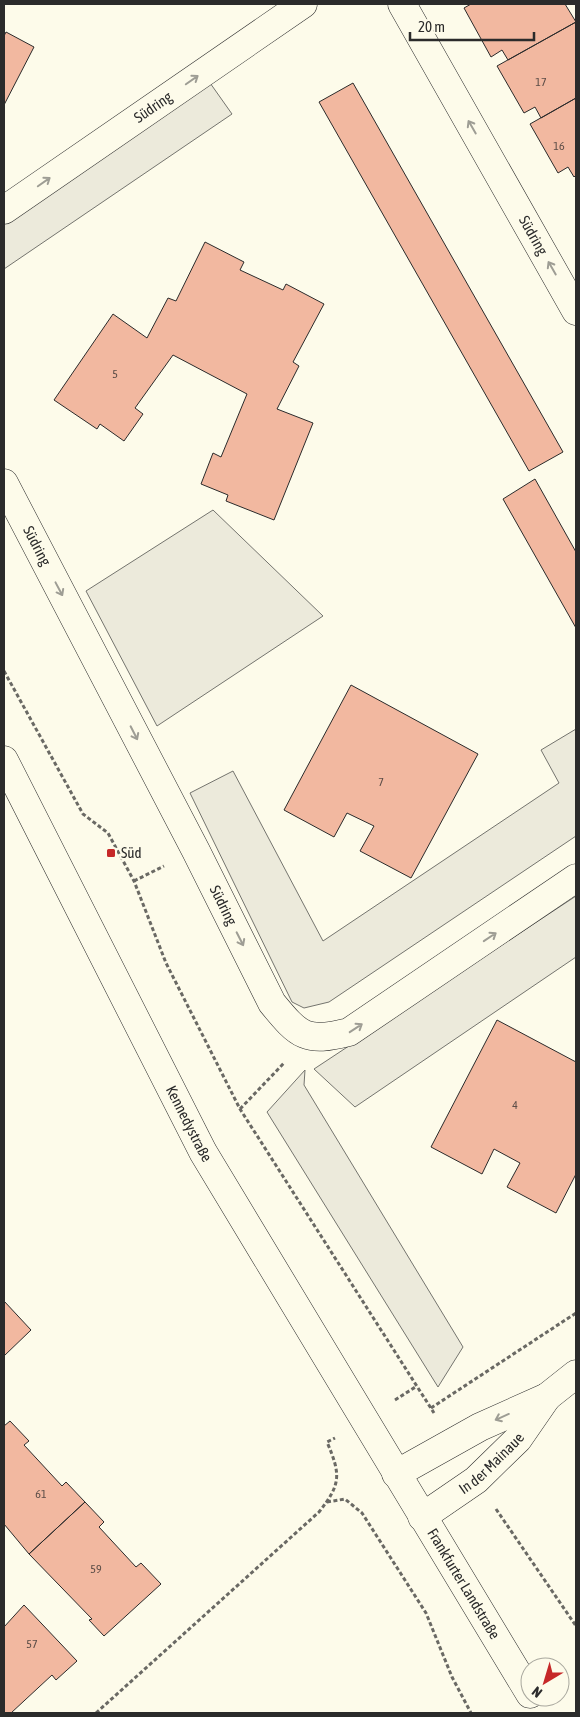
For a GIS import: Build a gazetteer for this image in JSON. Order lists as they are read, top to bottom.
{
  "streets": {
    "street": [
      "Südring",
      "Kennedystraße",
      "In der Mainaue",
      "Frankfurter Landstraße"
    ]
  },
  "crossings": [
    ["Kennedystraße", "In der Mainaue"],
    ["Kennedystraße", "Frankfurter Landstraße"],
    ["In der Mainaue", "Frankfurter Landstraße"]
  ],
  "places": {
    "transit": ["Süd"]
  },
  "house_numbers": [
    "17",
    "16",
    "5",
    "7",
    "4",
    "61",
    "59",
    "57"
  ],
  "scale_bar": "20 m",
  "north": "bottom left"
}
